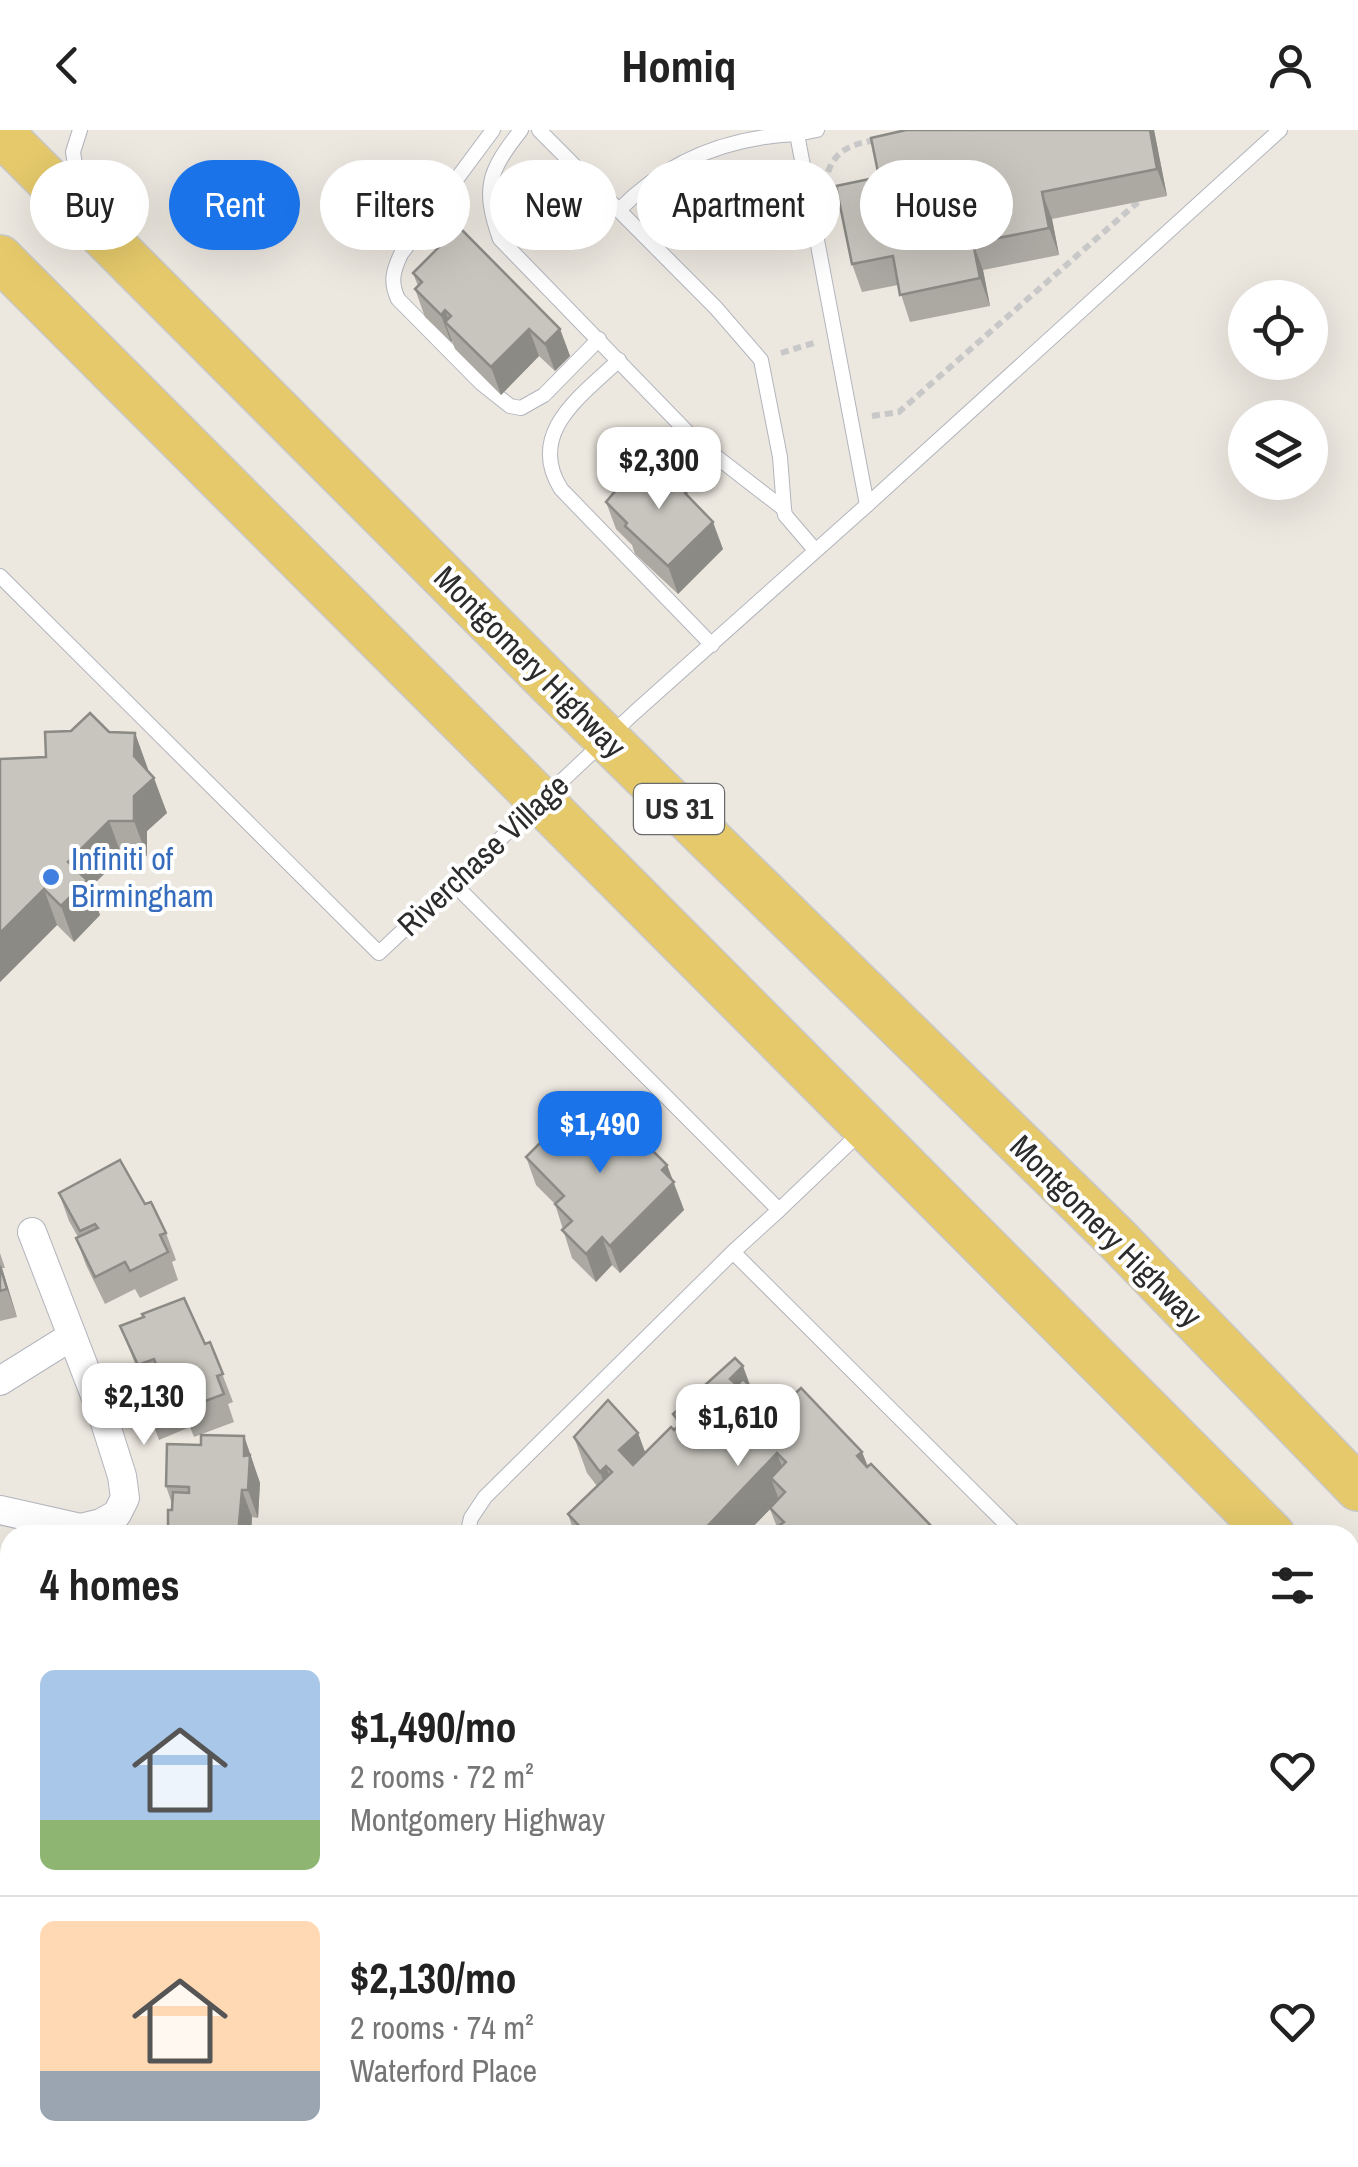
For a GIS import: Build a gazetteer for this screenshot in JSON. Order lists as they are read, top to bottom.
{
  "streets": {
    "main road": ["Montgomery Highway", "US 31"],
    "lane": ["Riverchase Village"]
  },
  "crossings": [
    ["Montgomery Highway", "Riverchase Village"],
    ["US 31", "Riverchase Village"]
  ],
  "places": ["Infiniti of Birmingham"],
  "page": {
    "header": "Homiq",
    "chip": [
      "Buy",
      "Rent",
      "Filters",
      "New",
      "Apartment",
      "House"
    ],
    "price": [
      "$2,300",
      "$1,490",
      "$2,130",
      "$1,610"
    ],
    "heading": "4 homes",
    "list": [
      {
        "name": "$1,490/mo",
        "note": "2 rooms · 72 m² · Montgomery Highway"
      },
      {
        "name": "$2,130/mo",
        "note": "2 rooms · 74 m² · Waterford Place"
      }
    ]
  }
}
